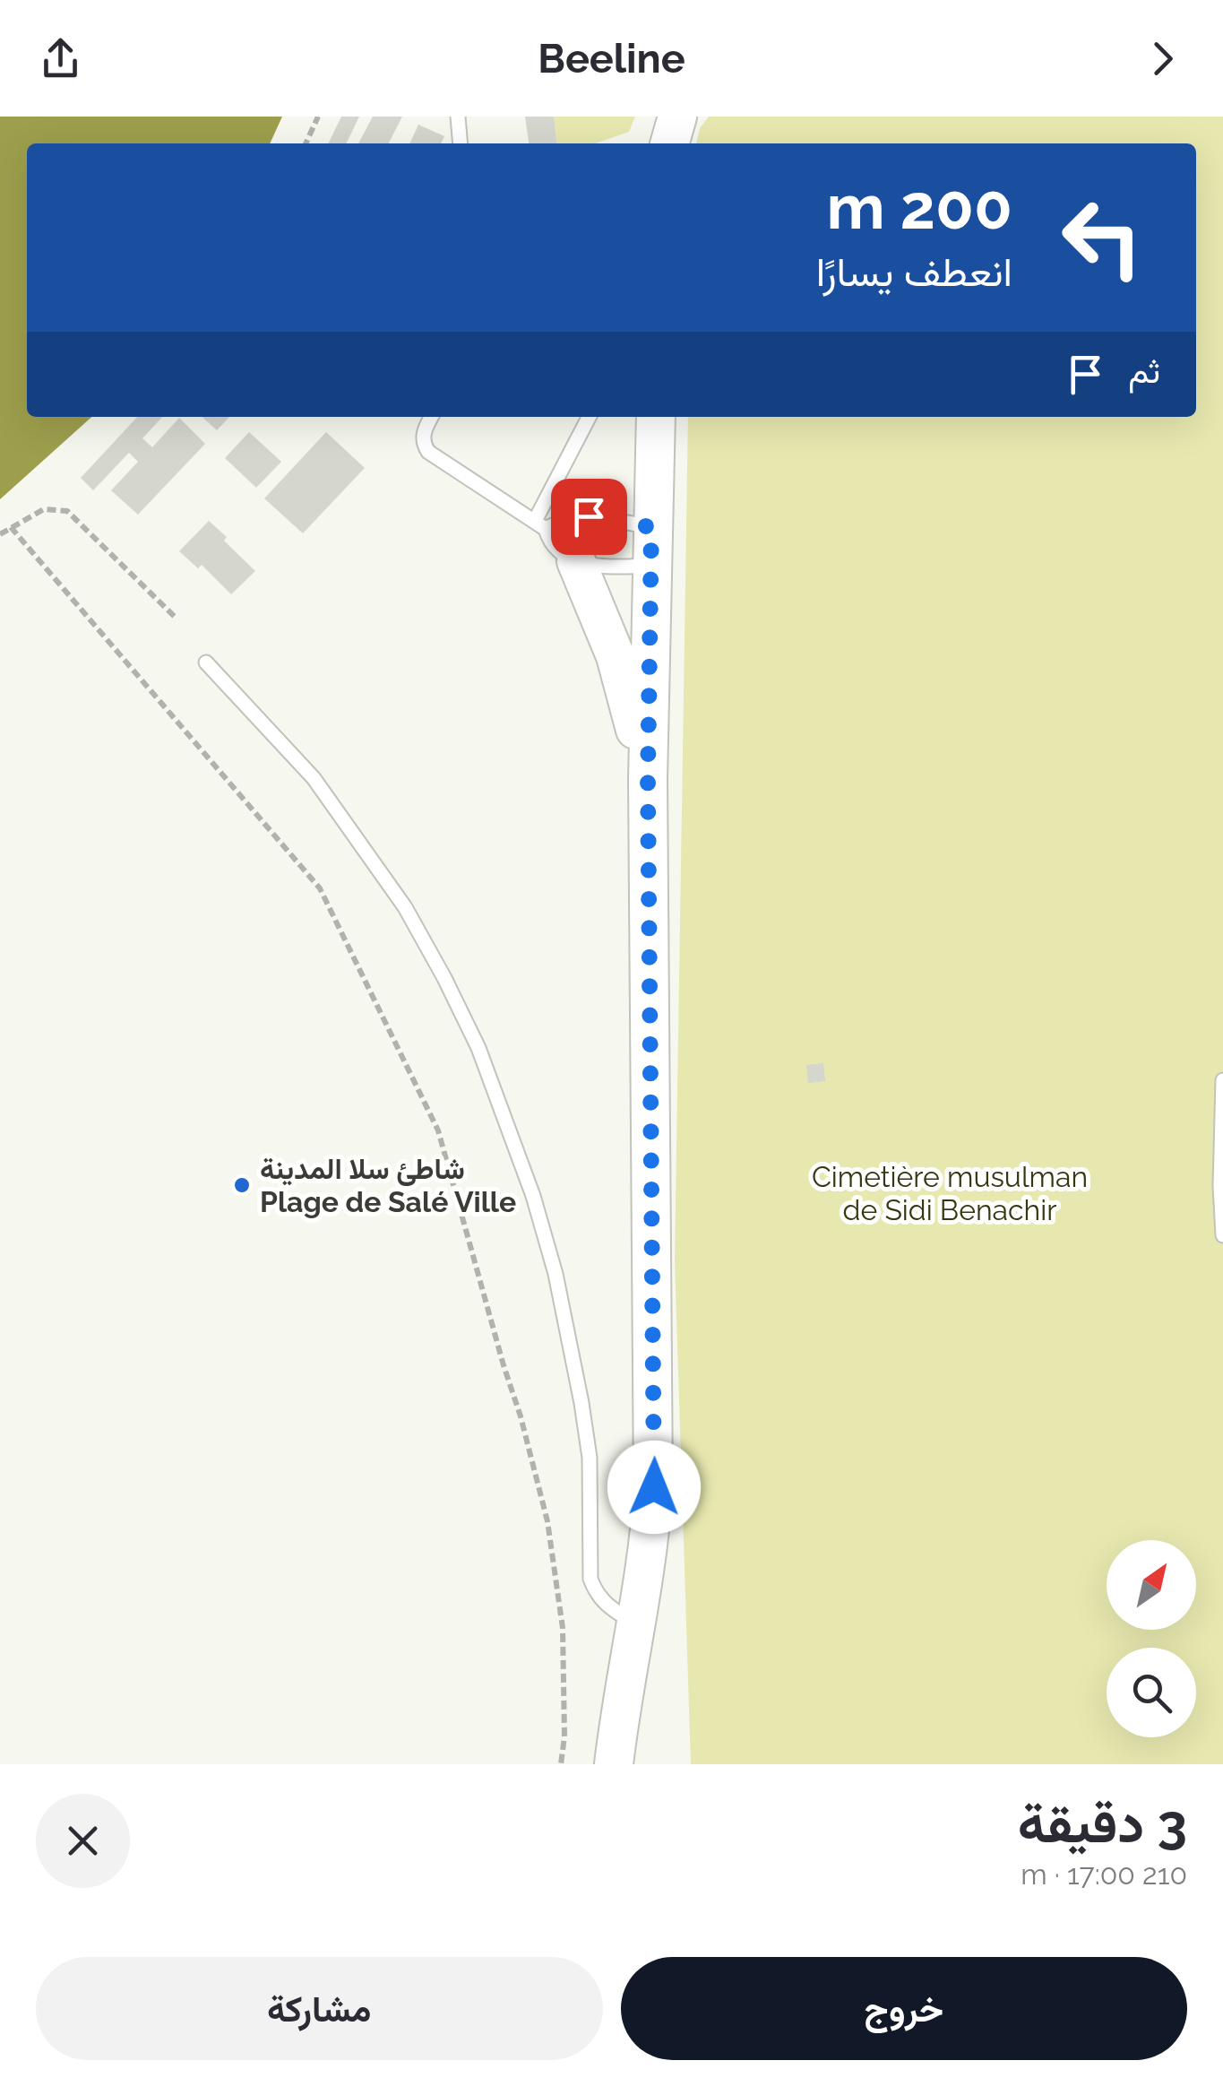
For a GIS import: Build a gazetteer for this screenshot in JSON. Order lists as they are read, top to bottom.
{
  "parks": ["Cimetière musulman de Sidi Benachir"],
  "places": ["شاطئ سلا المدينة Plage de Salé Ville"],
  "north": "top right",
  "page": {
    "header": "Beeline",
    "turn": ["200 m", "انعطف يسارًا"],
    "then": "ثم",
    "heading": ["3 دقيقة", "210 m · 17:00"],
    "buttons": ["خروج", "مشاركة"]
  }
}
